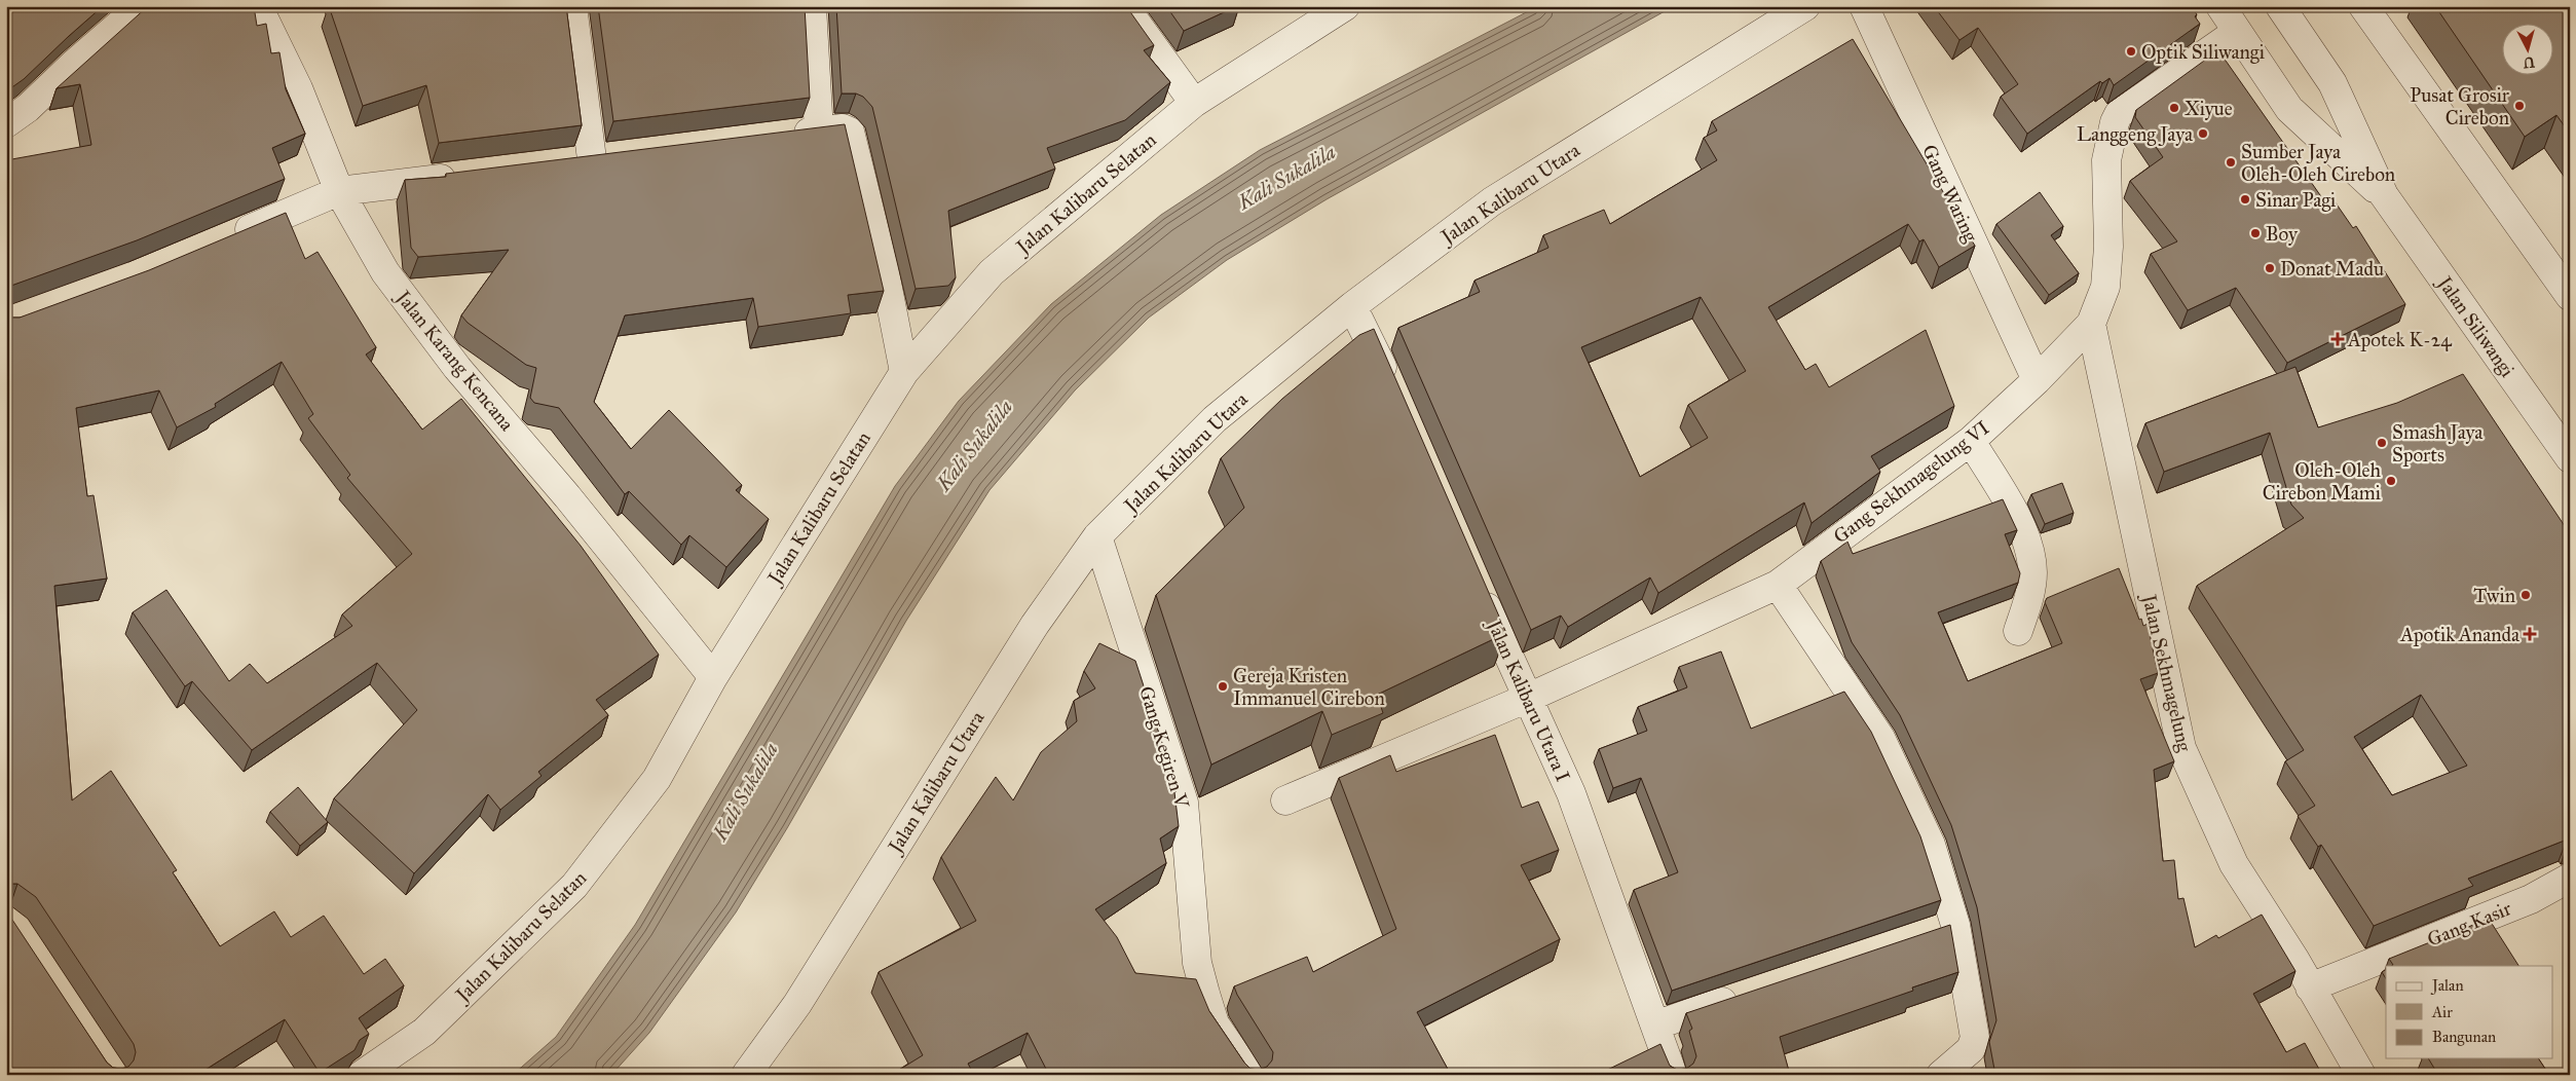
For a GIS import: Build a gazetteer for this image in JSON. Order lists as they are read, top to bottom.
{
  "streets": {
    "street": [
      "Jalan Kalibaru Selatan",
      "Jalan Kalibaru Utara",
      "Gang Waring",
      "Jalan Siliwangi",
      "Jalan Karang Kencana",
      "Gang Sekhmagelung VI",
      "Jalan Sekhmagelung",
      "Jalan Kalibaru Utara I",
      "Gang Kegiren V",
      "Gang Kasir"
    ]
  },
  "crossings": [
    ["Jalan Kalibaru Selatan", "Jalan Karang Kencana"],
    ["Jalan Kalibaru Utara", "Gang Kegiren V"],
    ["Gang Waring", "Gang Sekhmagelung VI"],
    ["Jalan Siliwangi", "Gang Sekhmagelung VI"],
    ["Gang Sekhmagelung VI", "Jalan Sekhmagelung"],
    ["Gang Sekhmagelung VI", "Jalan Kalibaru Utara I"],
    ["Jalan Sekhmagelung", "Gang Kasir"]
  ],
  "water": ["Kali Sukalila"],
  "places": {
    "other": [
      "Optik Siliwangi",
      "Pusat Grosir Cirebon",
      "Xiyue",
      "Langgeng Jaya",
      "Sumber Jaya Oleh-Oleh Cirebon",
      "Sinar Pagi",
      "Boy",
      "Donat Madu",
      "Smash Jaya Sports",
      "Oleh-Oleh Cirebon Mami",
      "Twin",
      "Gereja Kristen Immanuel Cirebon"
    ],
    "health": ["Apotek K-24", "Apotik Ananda"]
  },
  "legend": ["Jalan", "Air", "Bangunan"],
  "north": "bottom"
}
